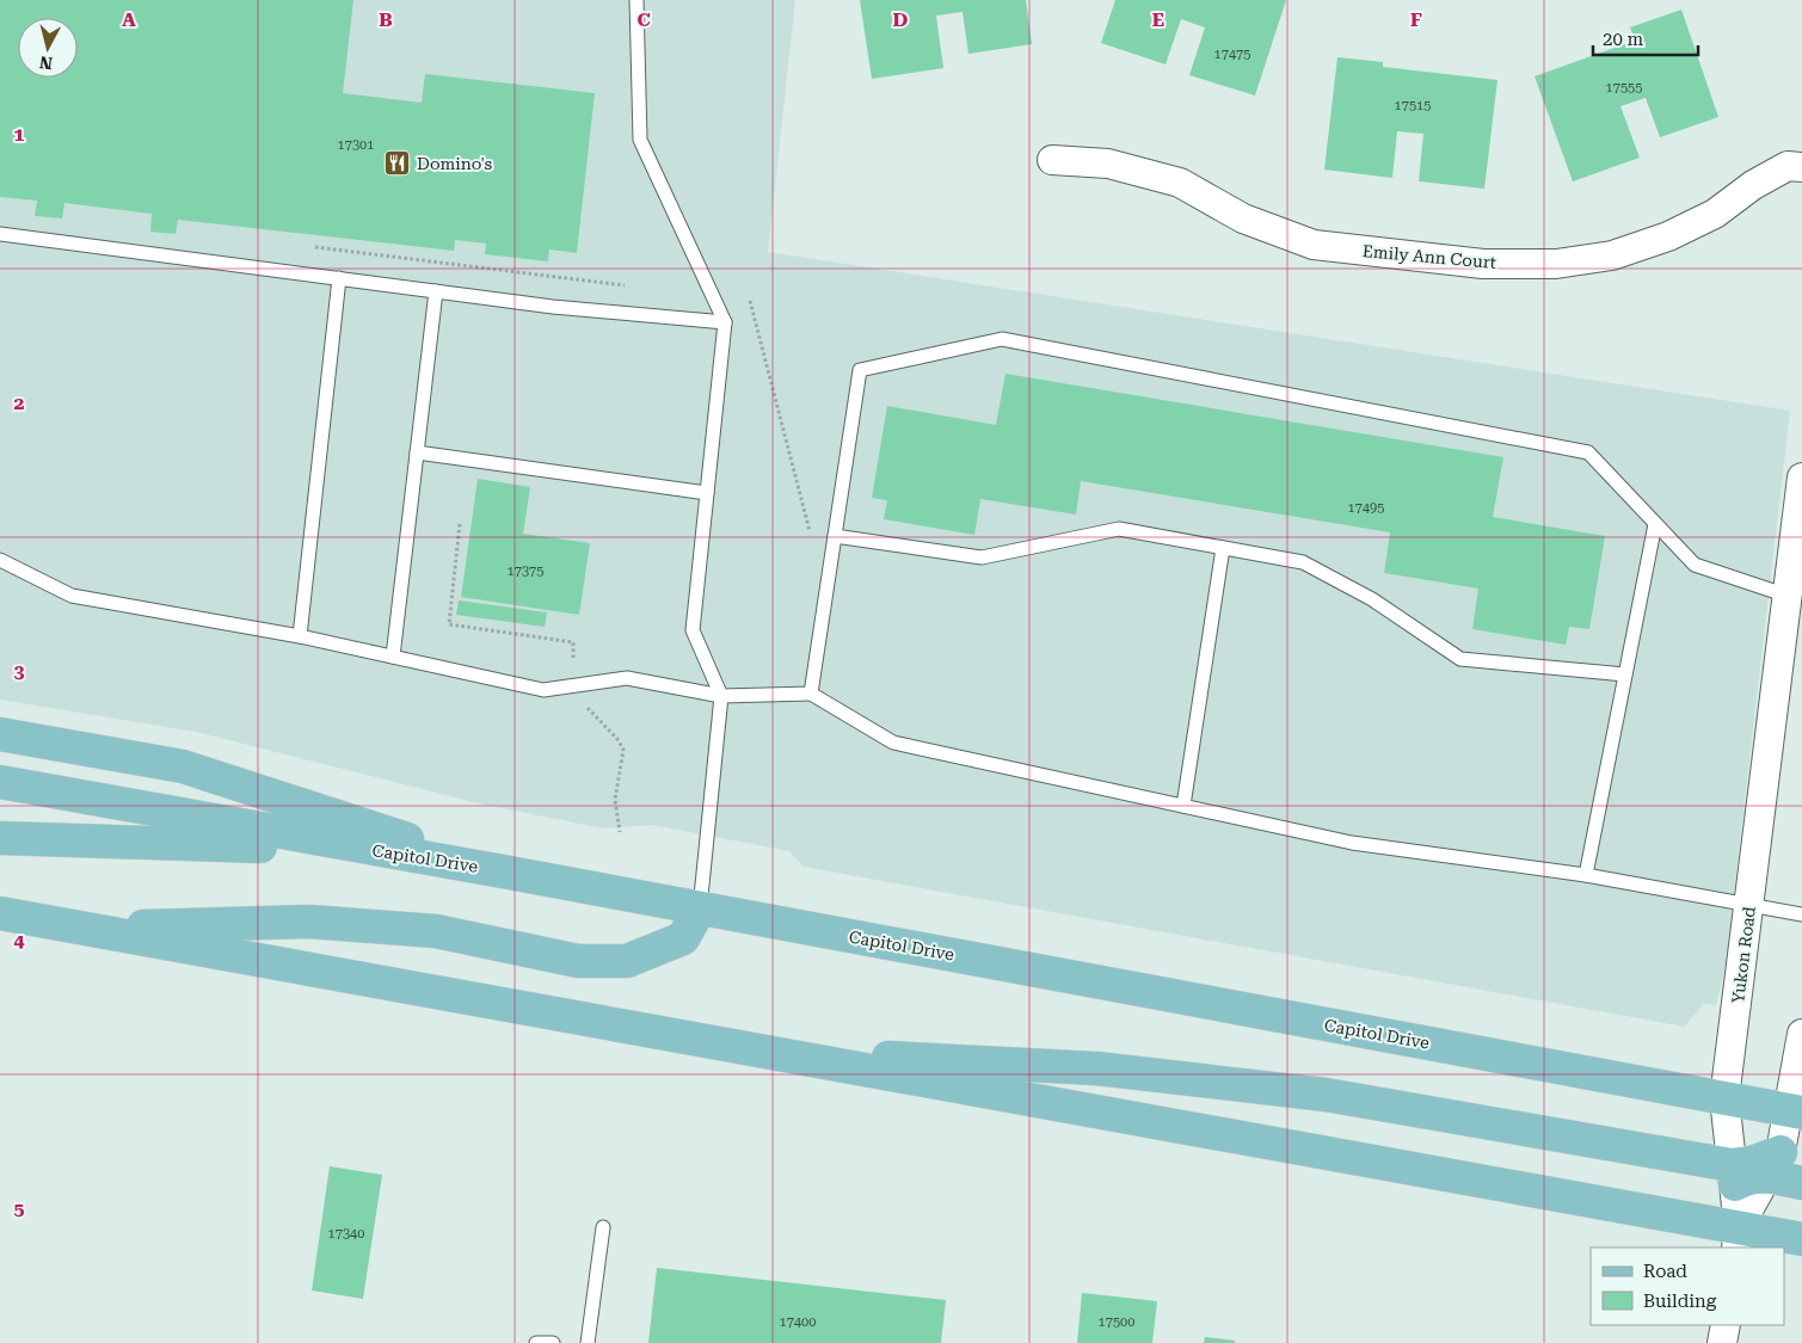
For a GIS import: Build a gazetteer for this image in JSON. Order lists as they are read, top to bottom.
{
  "streets": {
    "main road": ["Capitol Drive"],
    "street": ["Emily Ann Court", "Yukon Road"]
  },
  "crossings": [
    ["Capitol Drive", "Yukon Road"]
  ],
  "places": {
    "restaurant": ["Domino's"]
  },
  "house_numbers": [
    "17475",
    "17555",
    "17515",
    "17301",
    "17495",
    "17375",
    "17340",
    "17400",
    "17500"
  ],
  "legend": ["Road", "Building"],
  "scale_bar": "20 m",
  "north": "bottom",
  "grid": {
    "columns": [
      "A",
      "B",
      "C",
      "D",
      "E",
      "F"
    ],
    "rows": [
      "1",
      "2",
      "3",
      "4",
      "5"
    ]
  }
}
